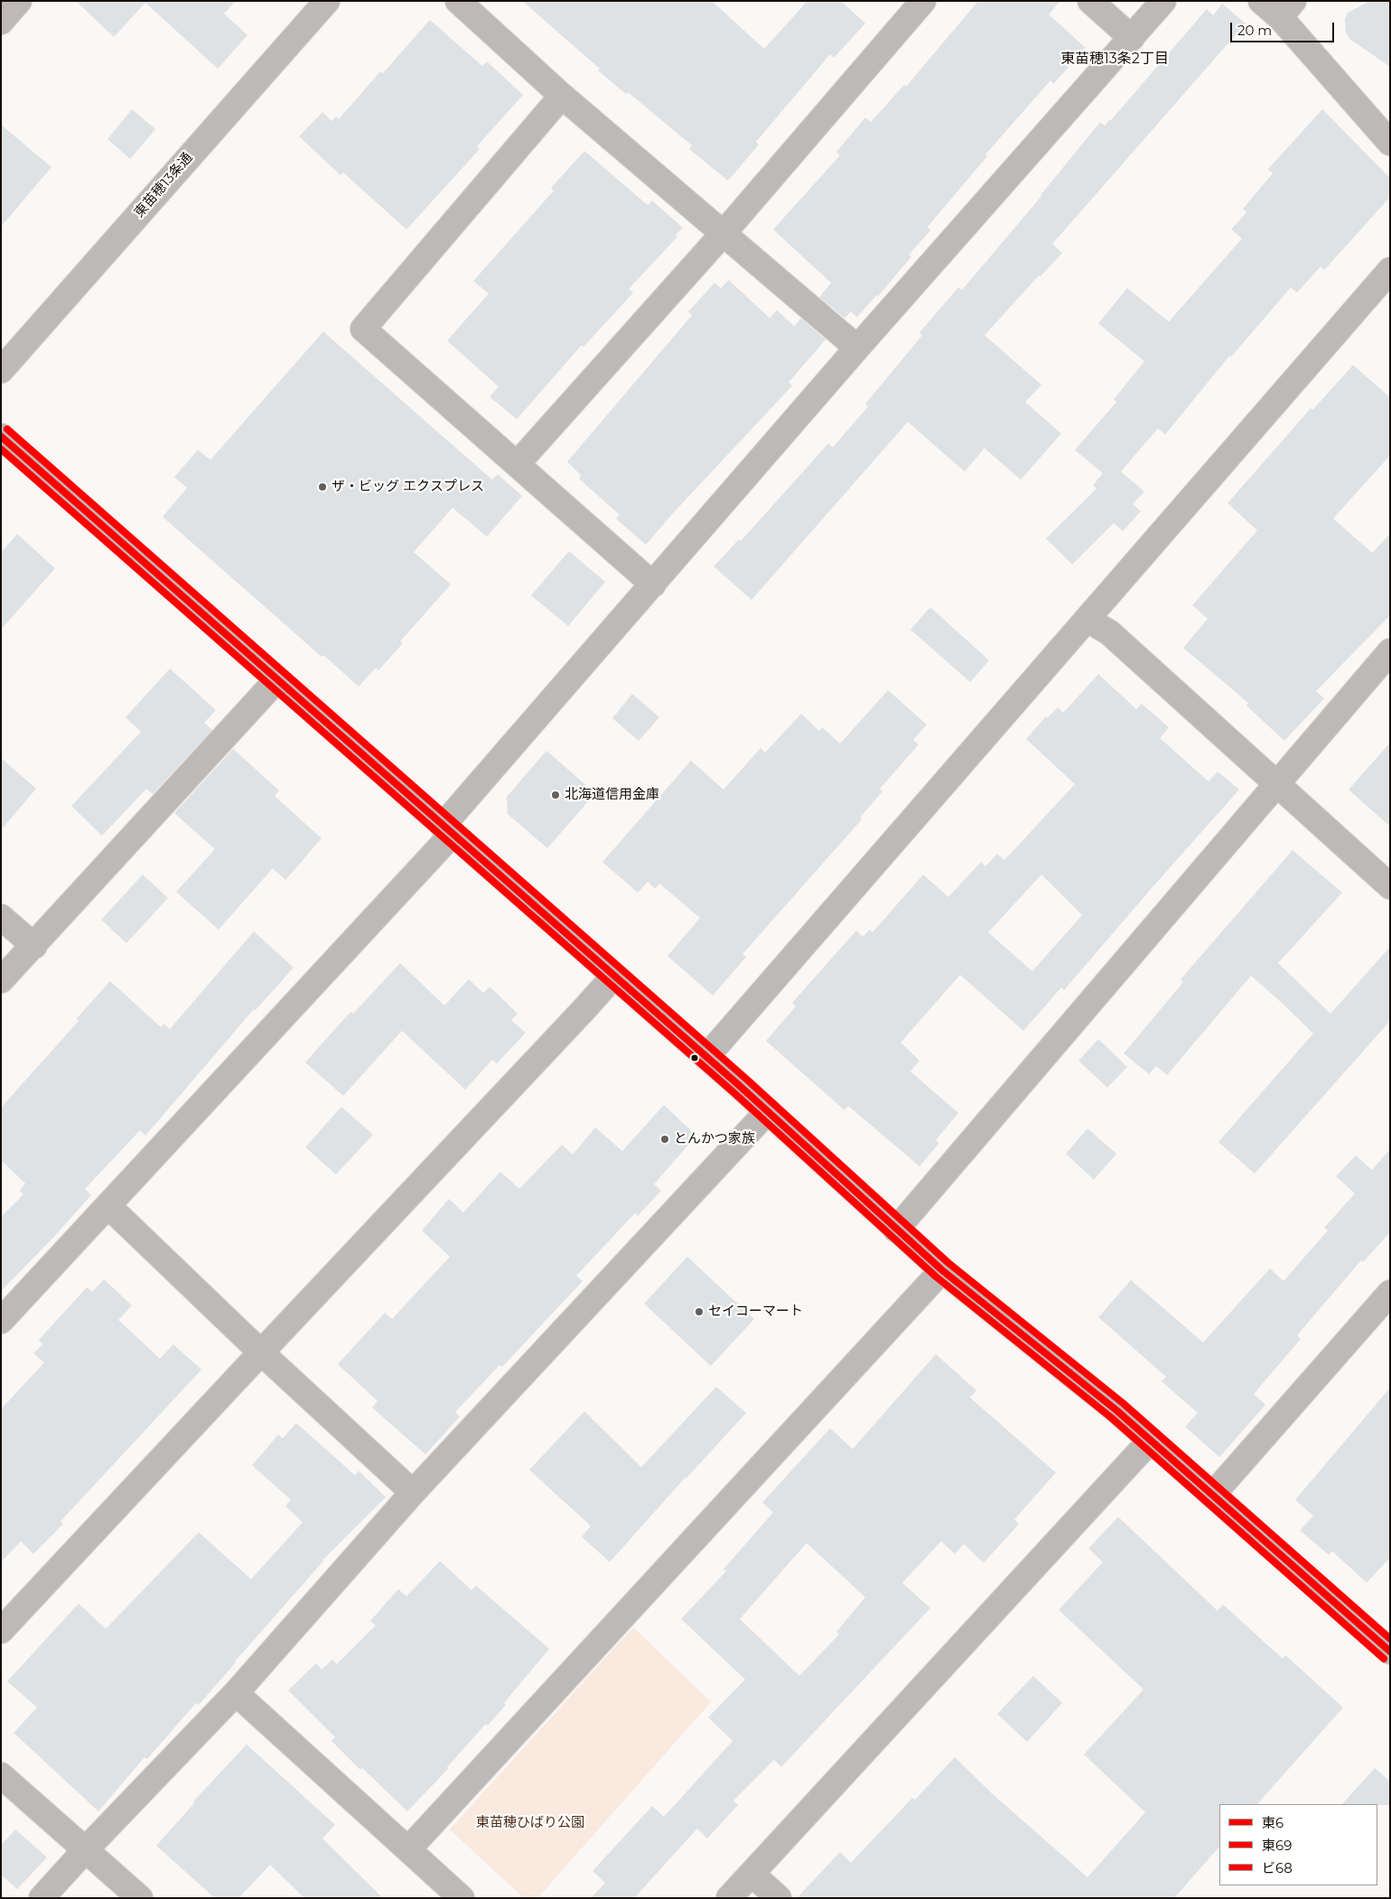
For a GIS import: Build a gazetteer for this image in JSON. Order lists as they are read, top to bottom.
{
  "streets": {
    "street": ["東苗穂13条通"]
  },
  "districts": ["東苗穂13条2丁目"],
  "parks": ["東苗穂ひばり公園"],
  "places": [
    "ザ・ビッグ エクスプレス",
    "北海道信用金庫",
    "とんかつ家族",
    "セイコーマート"
  ],
  "lines": ["transit line ビ68", "transit line 東6", "transit line 東69"],
  "legend": ["東6", "東69", "ビ68"],
  "scale_bar": "20 m"
}
